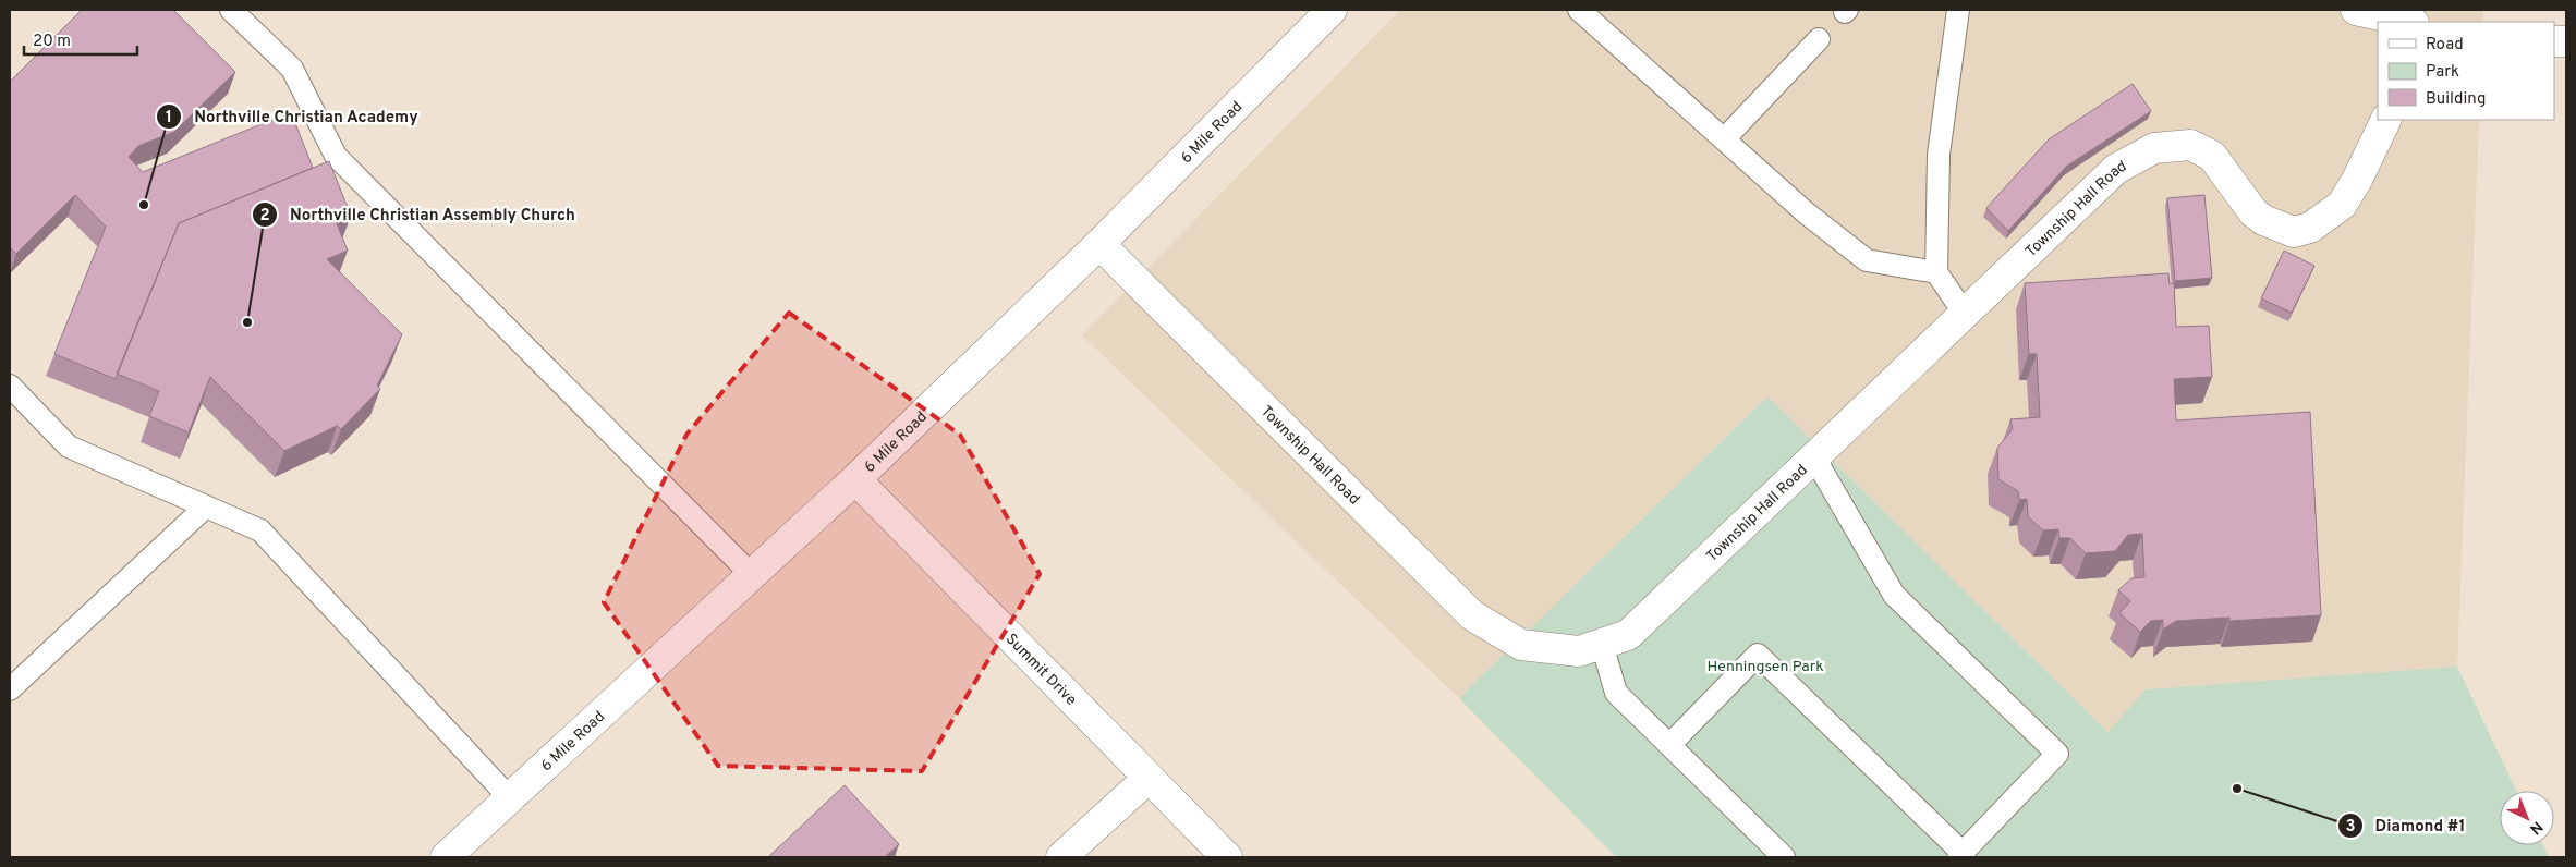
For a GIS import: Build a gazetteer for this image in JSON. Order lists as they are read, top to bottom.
{
  "streets": {
    "street": ["6 Mile Road", "Township Hall Road", "Summit Drive"]
  },
  "crossings": [
    ["6 Mile Road", "Township Hall Road"],
    ["6 Mile Road", "Summit Drive"]
  ],
  "parks": ["Henningsen Park"],
  "places": ["Northville Christian Academy", "Northville Christian Assembly Church", "Diamond #1"],
  "legend": ["Road", "Park", "Building"],
  "scale_bar": "20 m",
  "north": "bottom right"
}
